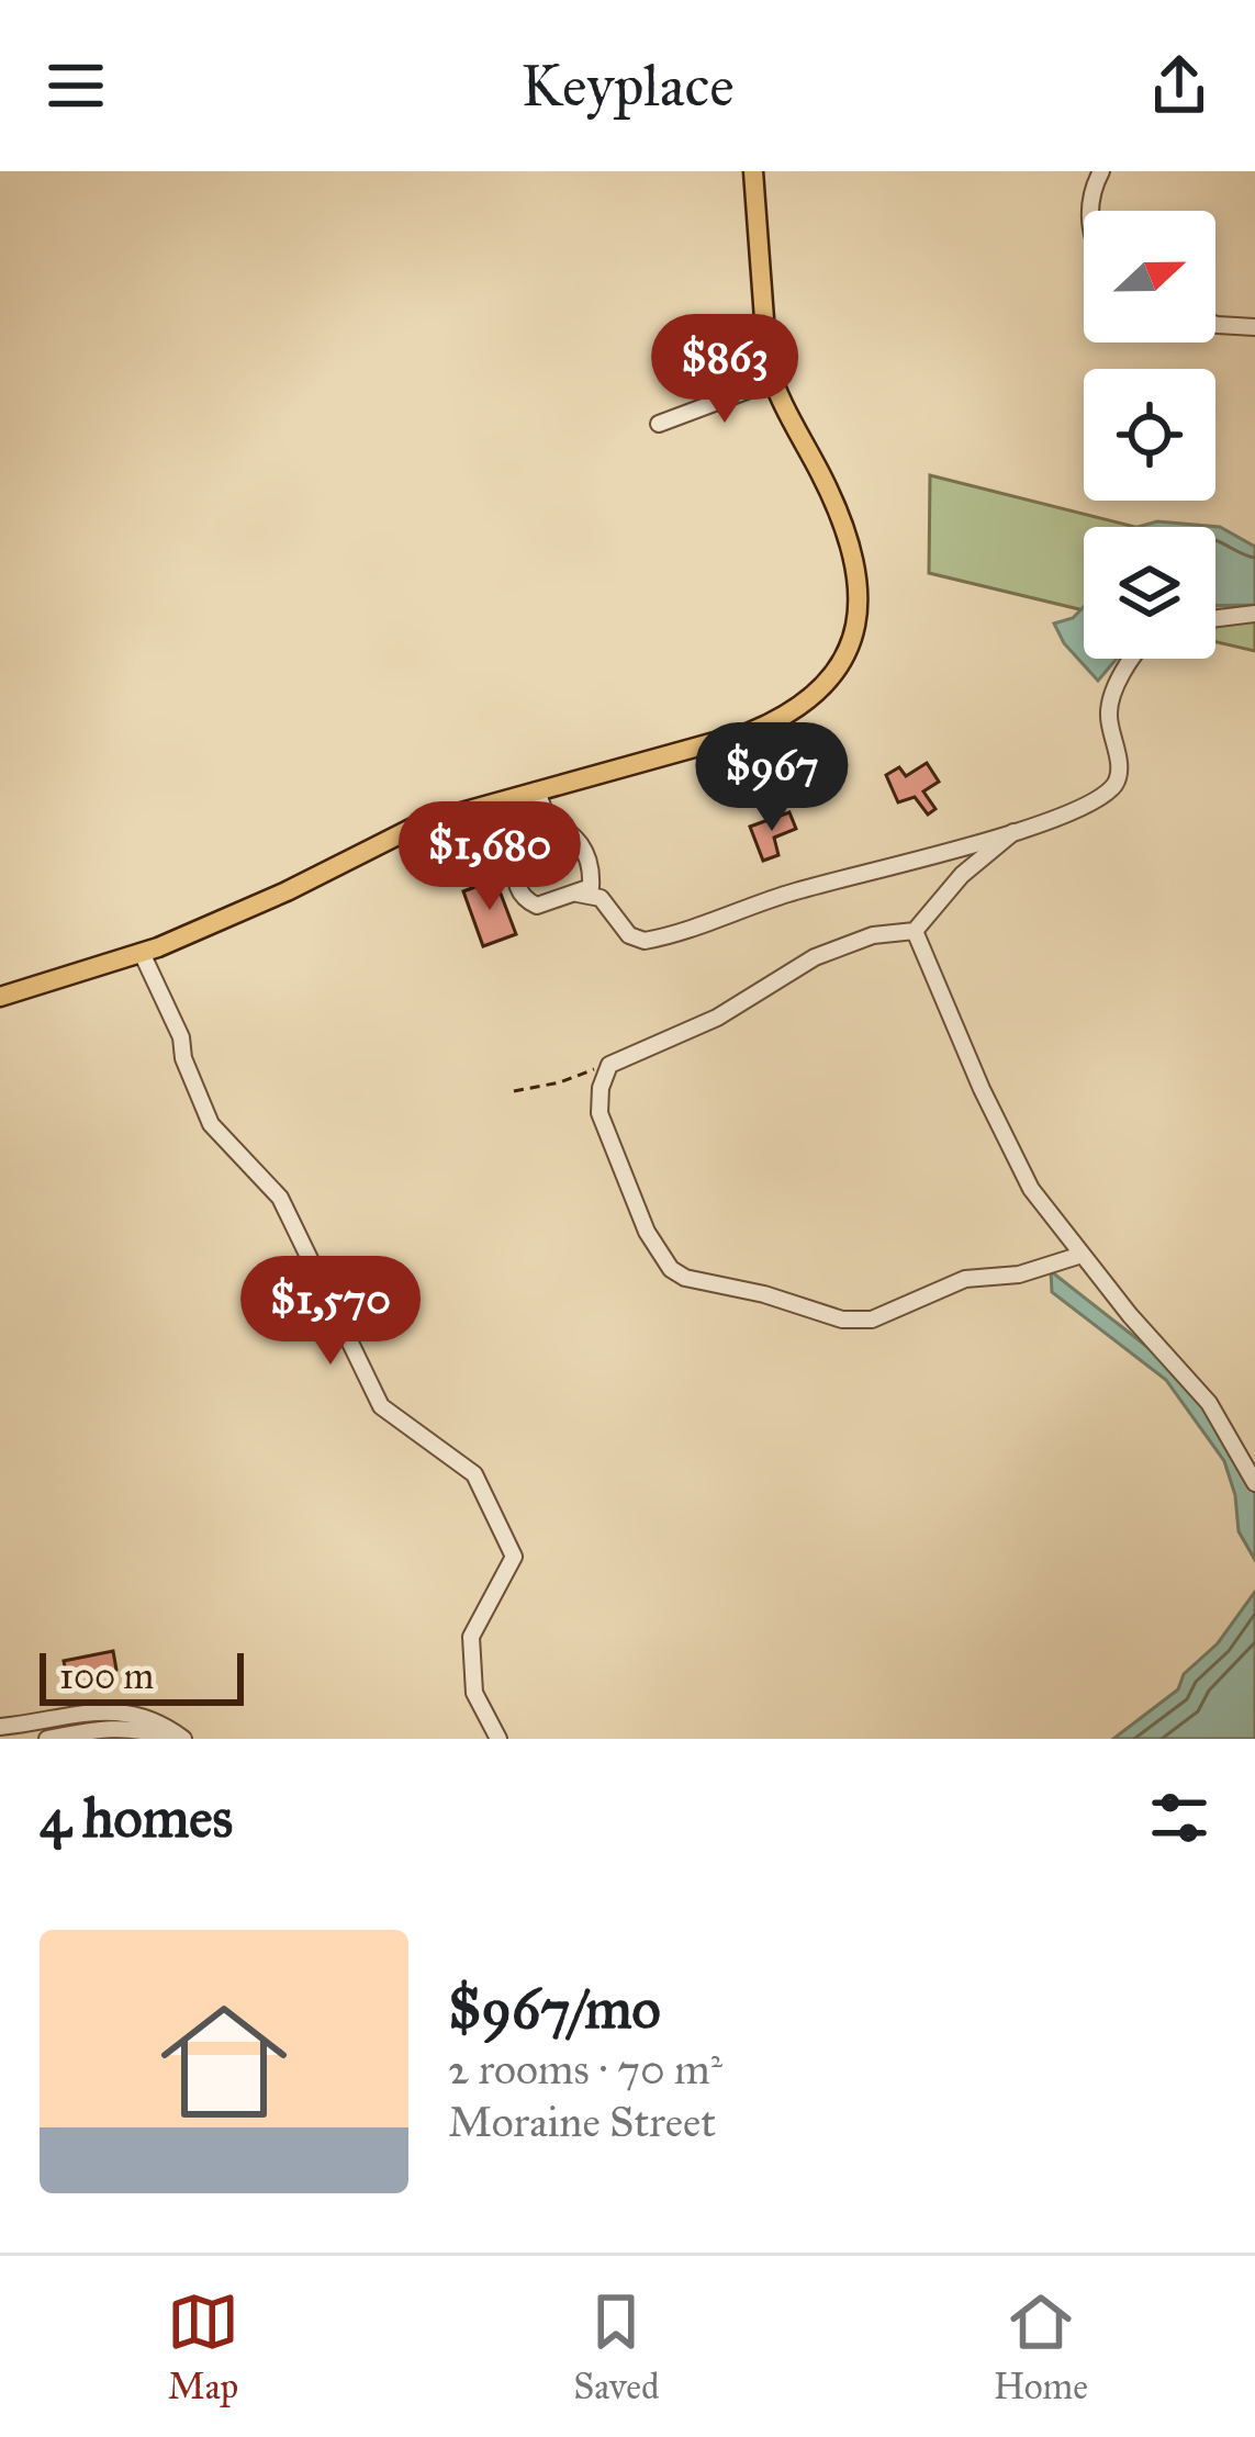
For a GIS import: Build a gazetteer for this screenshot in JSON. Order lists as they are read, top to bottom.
{
  "scale_bar": "100 m",
  "north": "right",
  "page": {
    "header": "Keyplace",
    "price": [
      "$863",
      "$967",
      "$1,680",
      "$1,570"
    ],
    "scale": "100 m",
    "heading": "4 homes",
    "list": [
      {
        "name": "$967/mo",
        "note": "2 rooms · 70 m² · Moraine Street"
      }
    ],
    "tabs": ["Map", "Saved", "Home"]
  }
}
